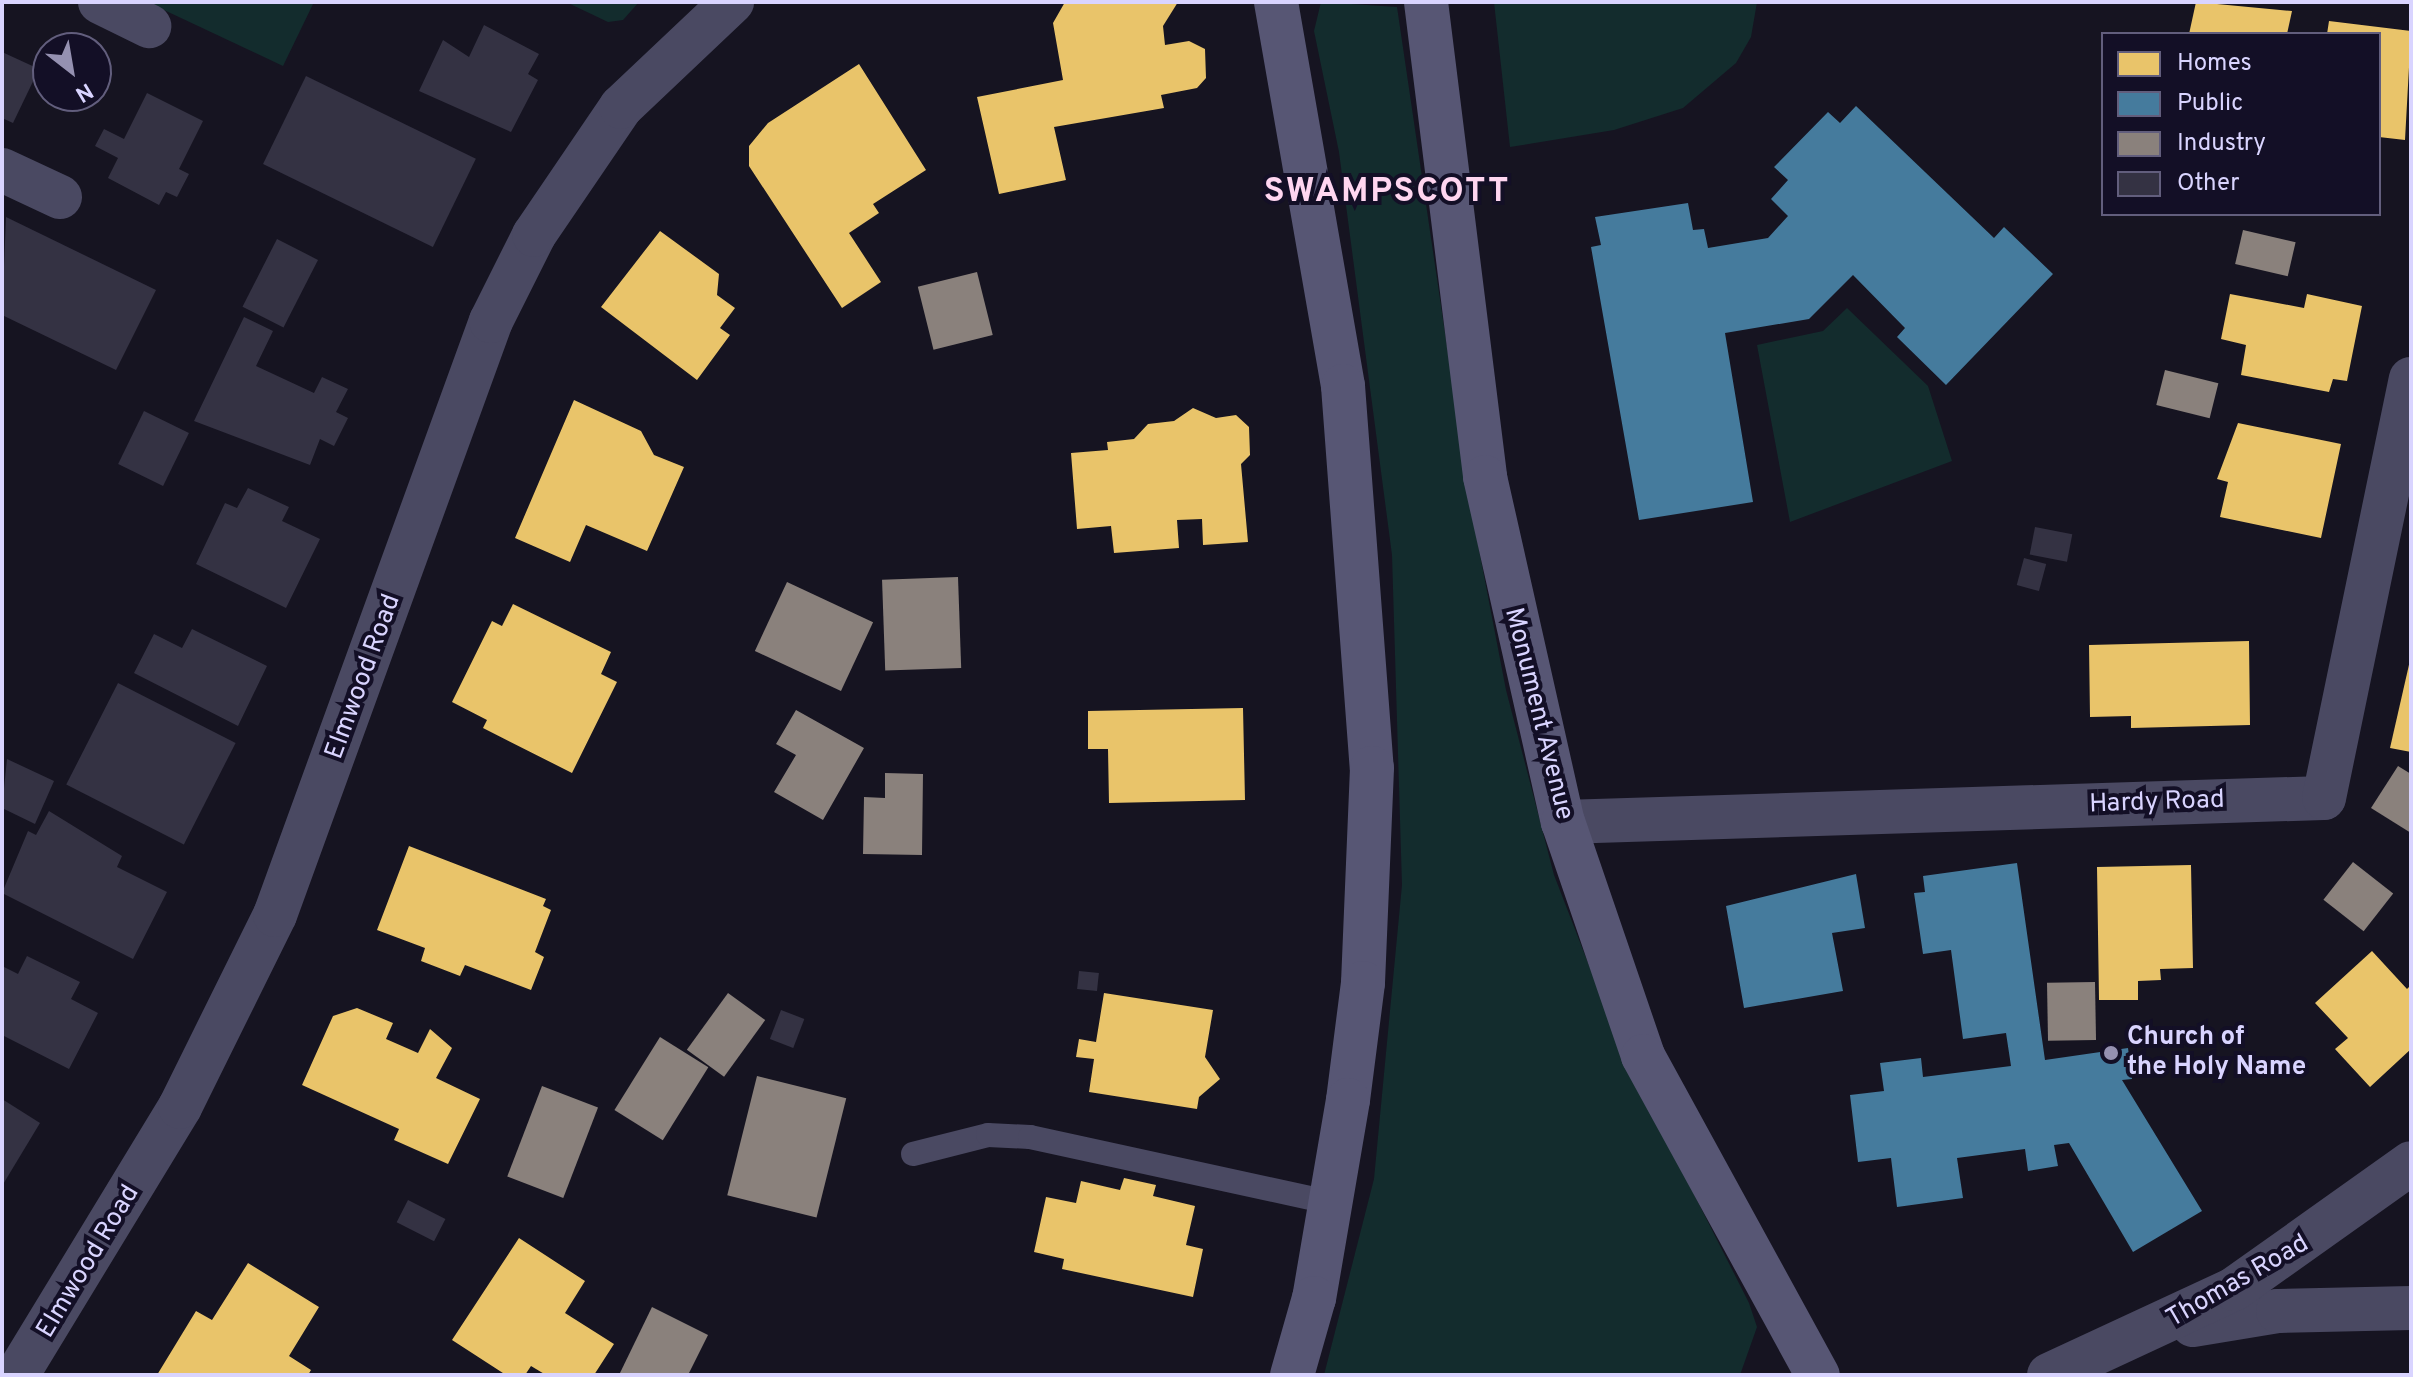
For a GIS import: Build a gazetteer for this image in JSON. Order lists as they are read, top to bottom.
{
  "streets": {
    "street": [
      "Elmwood Road",
      "Monument Avenue",
      "Hardy Road",
      "Thomas Road"
    ]
  },
  "crossings": [
    ["Monument Avenue", "Hardy Road"]
  ],
  "districts": ["SWAMPSCOTT"],
  "places": ["Church of the Holy Name"],
  "legend": [
    "Homes",
    "Public",
    "Industry",
    "Other"
  ],
  "north": "bottom right"
}
